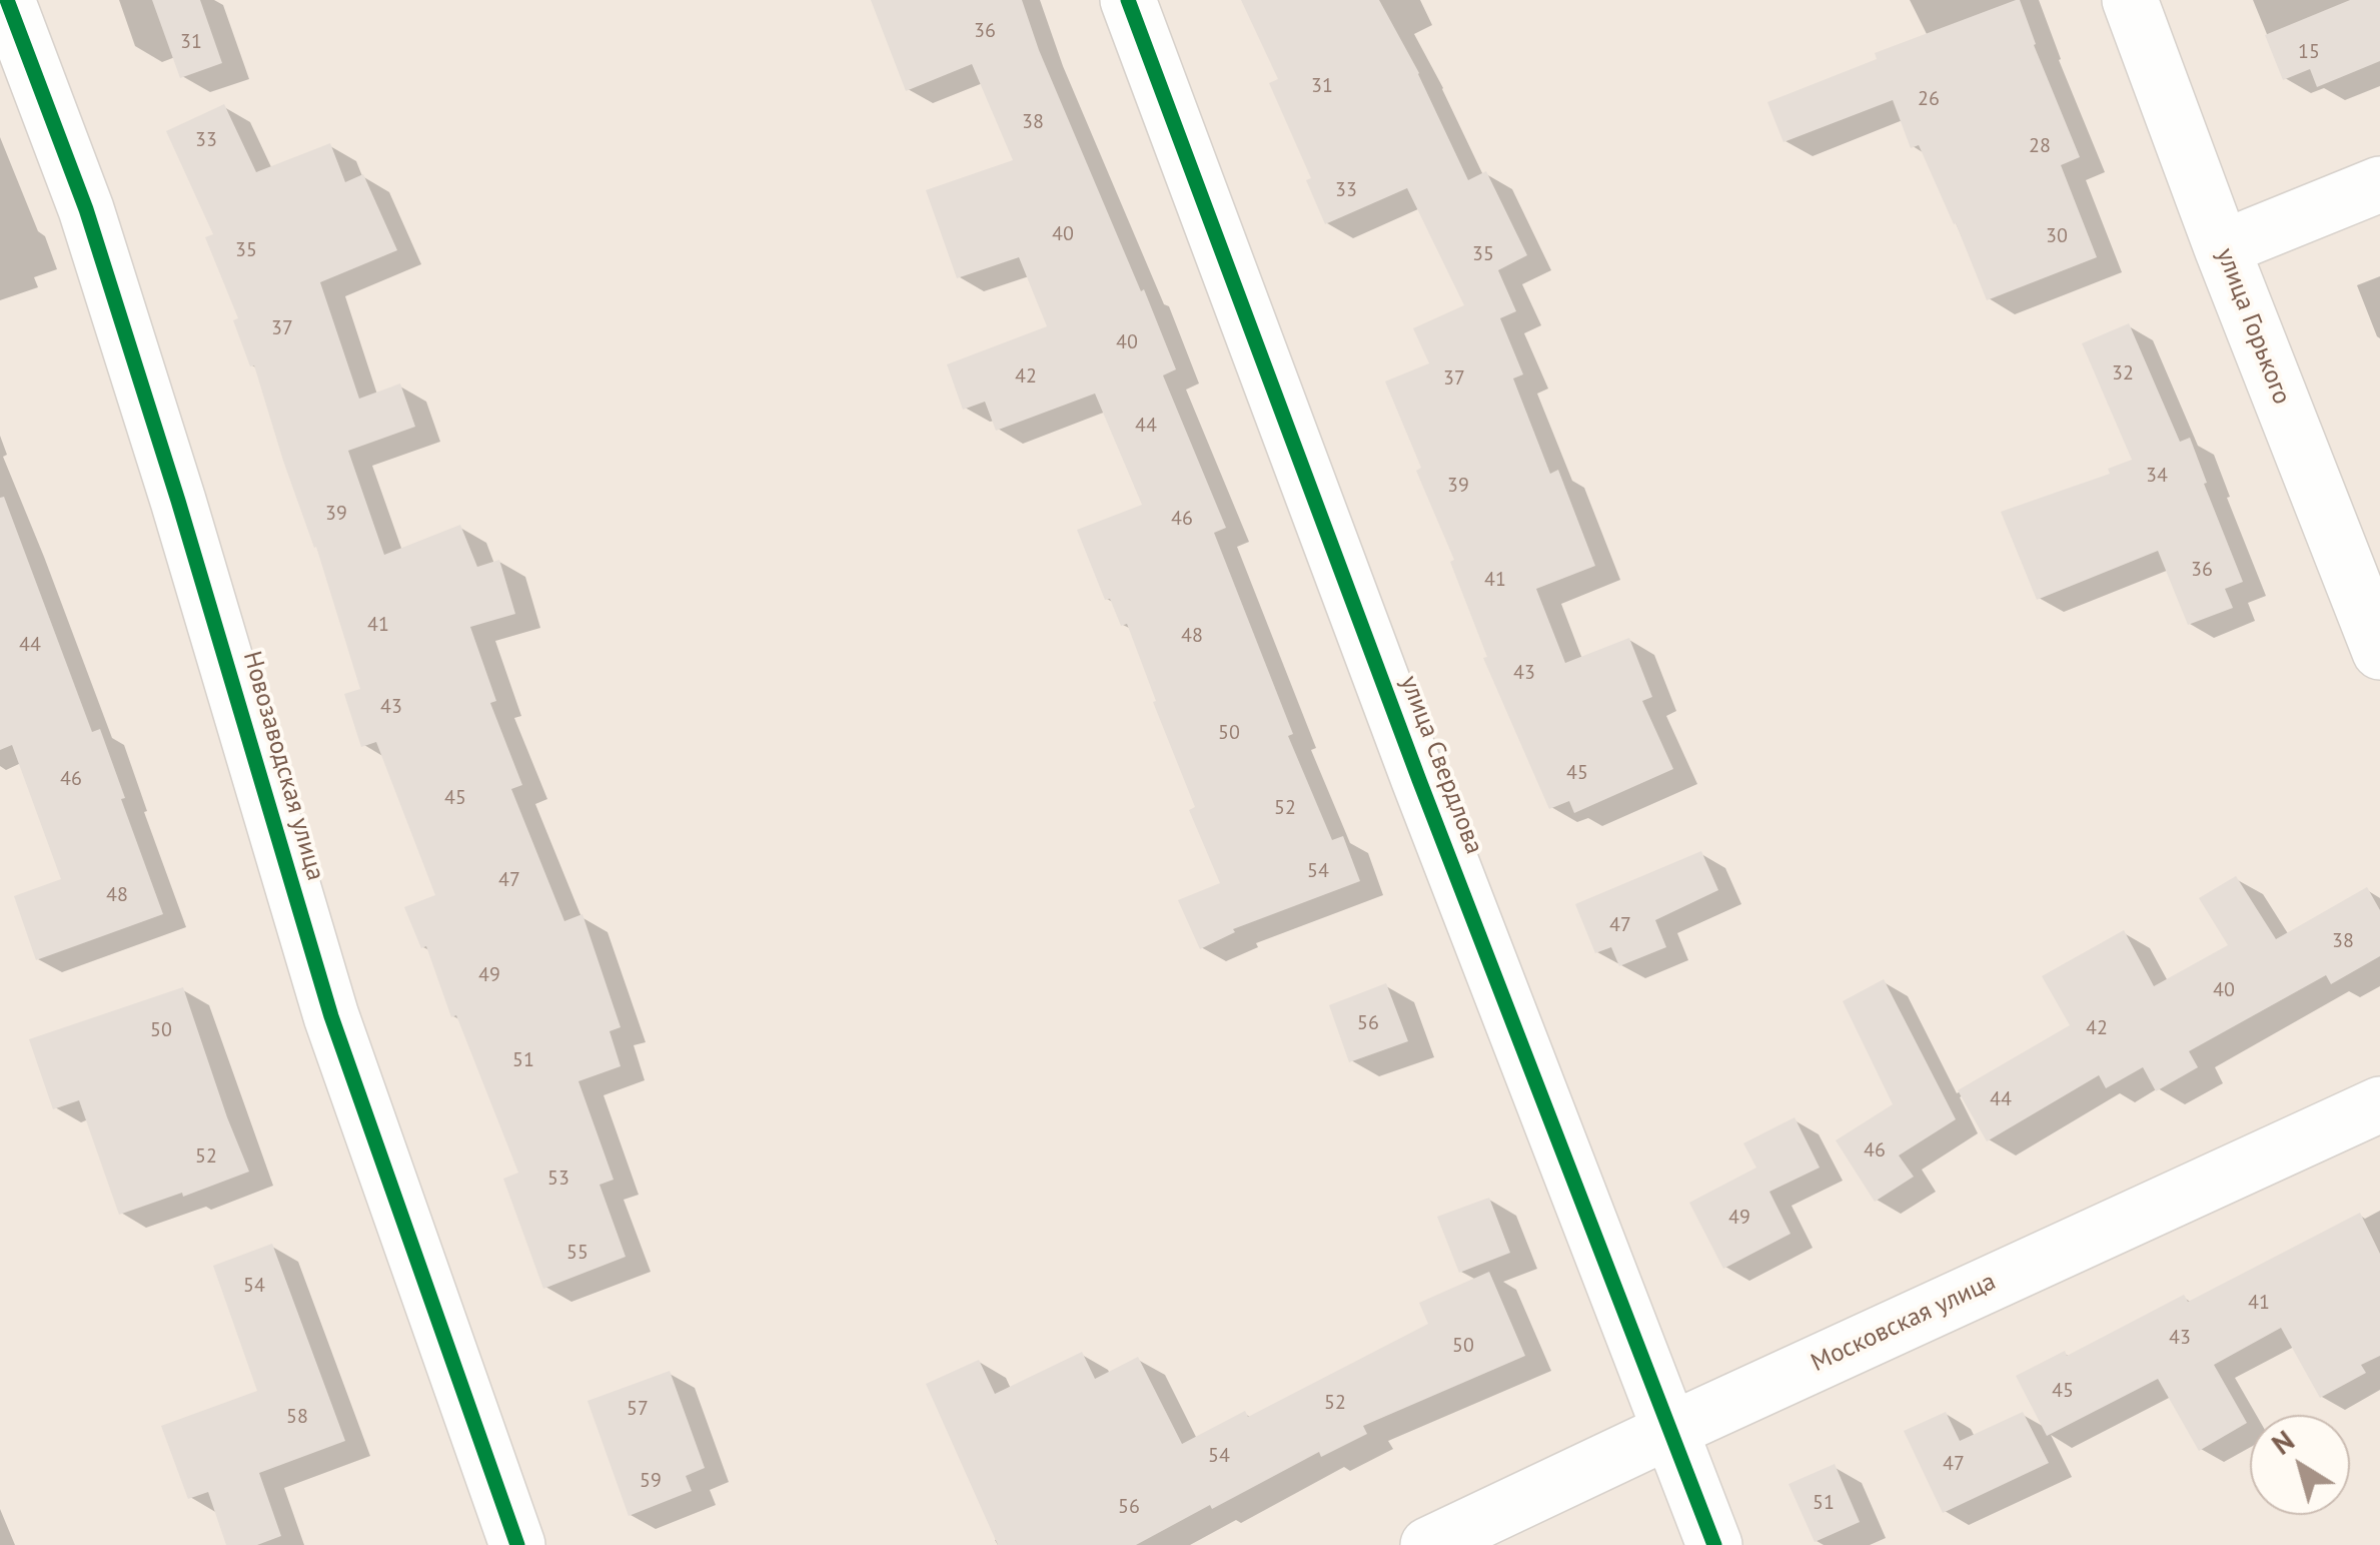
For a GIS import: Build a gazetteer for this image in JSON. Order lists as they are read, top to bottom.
{
  "streets": {
    "street": [
      "улица Горького",
      "улица Свердлова",
      "Новозаводская улица",
      "Московская улица"
    ]
  },
  "crossings": [
    ["улица Свердлова", "Московская улица"]
  ],
  "house_numbers": [
    "36",
    "31",
    "15",
    "31",
    "26",
    "38",
    "33",
    "28",
    "33",
    "40",
    "30",
    "35",
    "35",
    "37",
    "40",
    "32",
    "42",
    "37",
    "44",
    "34",
    "39",
    "39",
    "46",
    "36",
    "41",
    "41",
    "48",
    "44",
    "43",
    "43",
    "50",
    "45",
    "46",
    "45",
    "52",
    "54",
    "47",
    "48",
    "47",
    "38",
    "49",
    "40",
    "56",
    "42",
    "50",
    "51",
    "44",
    "46",
    "52",
    "53",
    "49",
    "55",
    "54",
    "41",
    "43",
    "50",
    "45",
    "52",
    "57",
    "58",
    "54",
    "47",
    "59",
    "51",
    "56"
  ],
  "north": "top left"
}
